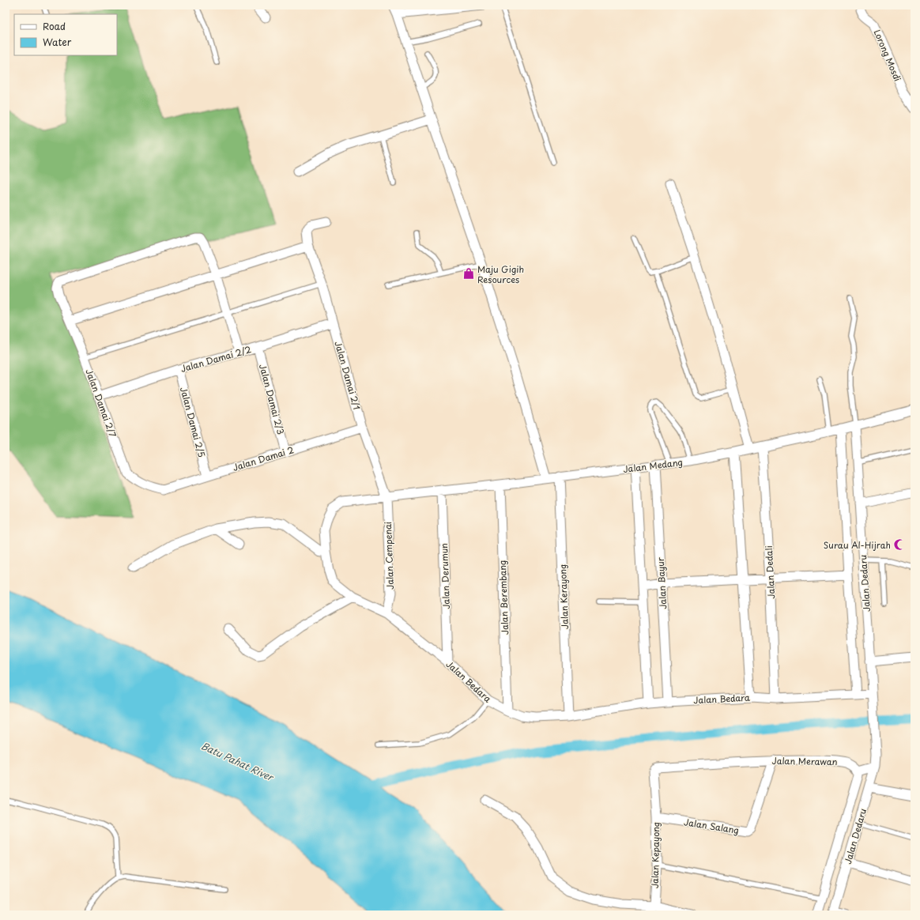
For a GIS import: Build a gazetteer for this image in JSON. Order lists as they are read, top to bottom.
{
  "streets": {
    "street": [
      "Lorong Mosdi",
      "Jalan Damai 2/2",
      "Jalan Damai 2/1",
      "Jalan Damai 2/3",
      "Jalan Damai 2/7",
      "Jalan Damai 2/5",
      "Jalan Damai 2",
      "Jalan Medang",
      "Jalan Cempenai",
      "Jalan Dedali",
      "Jalan Derumun",
      "Jalan Bayur",
      "Jalan Dedaru",
      "Jalan Kerayong",
      "Jalan Berembang",
      "Jalan Bedara",
      "Jalan Merawan",
      "Jalan Salang",
      "Jalan Kepayong"
    ]
  },
  "crossings": [
    ["Jalan Damai 2/2", "Jalan Damai 2/1"],
    ["Jalan Damai 2/2", "Jalan Damai 2/3"],
    ["Jalan Damai 2/2", "Jalan Damai 2/7"],
    ["Jalan Damai 2/2", "Jalan Damai 2/5"],
    ["Jalan Damai 2/1", "Jalan Damai 2"],
    ["Jalan Damai 2/1", "Jalan Medang"],
    ["Jalan Damai 2/1", "Jalan Cempenai"],
    ["Jalan Damai 2/1", "Jalan Bedara"],
    ["Jalan Damai 2/3", "Jalan Damai 2"],
    ["Jalan Damai 2/7", "Jalan Damai 2"],
    ["Jalan Damai 2/5", "Jalan Damai 2"],
    ["Jalan Medang", "Jalan Cempenai"],
    ["Jalan Medang", "Jalan Dedali"],
    ["Jalan Medang", "Jalan Derumun"],
    ["Jalan Medang", "Jalan Bayur"],
    ["Jalan Medang", "Jalan Dedaru"],
    ["Jalan Medang", "Jalan Kerayong"],
    ["Jalan Medang", "Jalan Berembang"],
    ["Jalan Medang", "Jalan Bedara"],
    ["Jalan Cempenai", "Jalan Bedara"],
    ["Jalan Dedali", "Jalan Bedara"],
    ["Jalan Derumun", "Jalan Bedara"],
    ["Jalan Bayur", "Jalan Bedara"],
    ["Jalan Dedaru", "Jalan Bedara"],
    ["Jalan Kerayong", "Jalan Bedara"],
    ["Jalan Berembang", "Jalan Bedara"],
    ["Jalan Merawan", "Jalan Salang"],
    ["Jalan Merawan", "Jalan Kepayong"],
    ["Jalan Salang", "Jalan Kepayong"]
  ],
  "water": ["Batu Pahat River"],
  "places": {
    "shop": ["Maju Gigih Resources"],
    "mosque": ["Surau Al-Hijrah"]
  },
  "legend": ["Road", "Water"]
}
